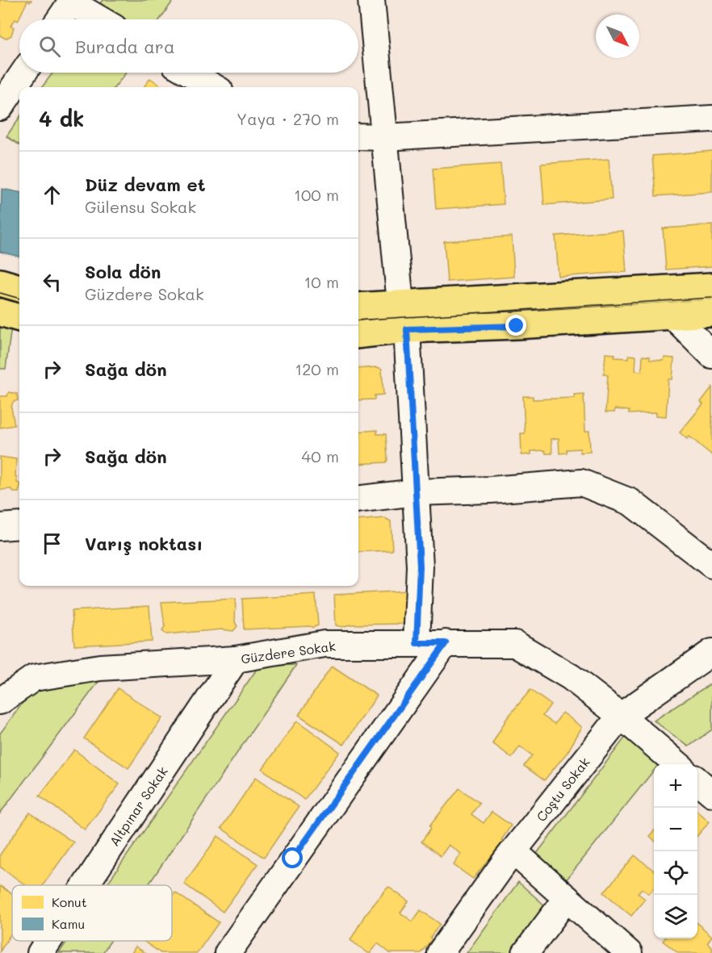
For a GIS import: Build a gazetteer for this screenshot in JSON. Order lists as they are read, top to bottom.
{
  "streets": {
    "street": ["Güzdere Sokak", "Coştu Sokak", "Altpınar Sokak"]
  },
  "crossings": [
    ["Güzdere Sokak", "Coştu Sokak"],
    ["Güzdere Sokak", "Altpınar Sokak"]
  ],
  "legend": ["Konut", "Kamu"],
  "north": "bottom right",
  "page": {
    "search": "Burada ara",
    "heading": ["4 dk", "Yaya · 270 m"],
    "list": [
      ["Düz devam et", "Gülensu Sokak", "100 m"],
      ["Sola dön", "Güzdere Sokak", "10 m"],
      ["Sağa dön", "120 m"],
      ["Sağa dön", "40 m"],
      "Varış noktası"
    ],
    "map_buttons": ["+", "−"]
  }
}
